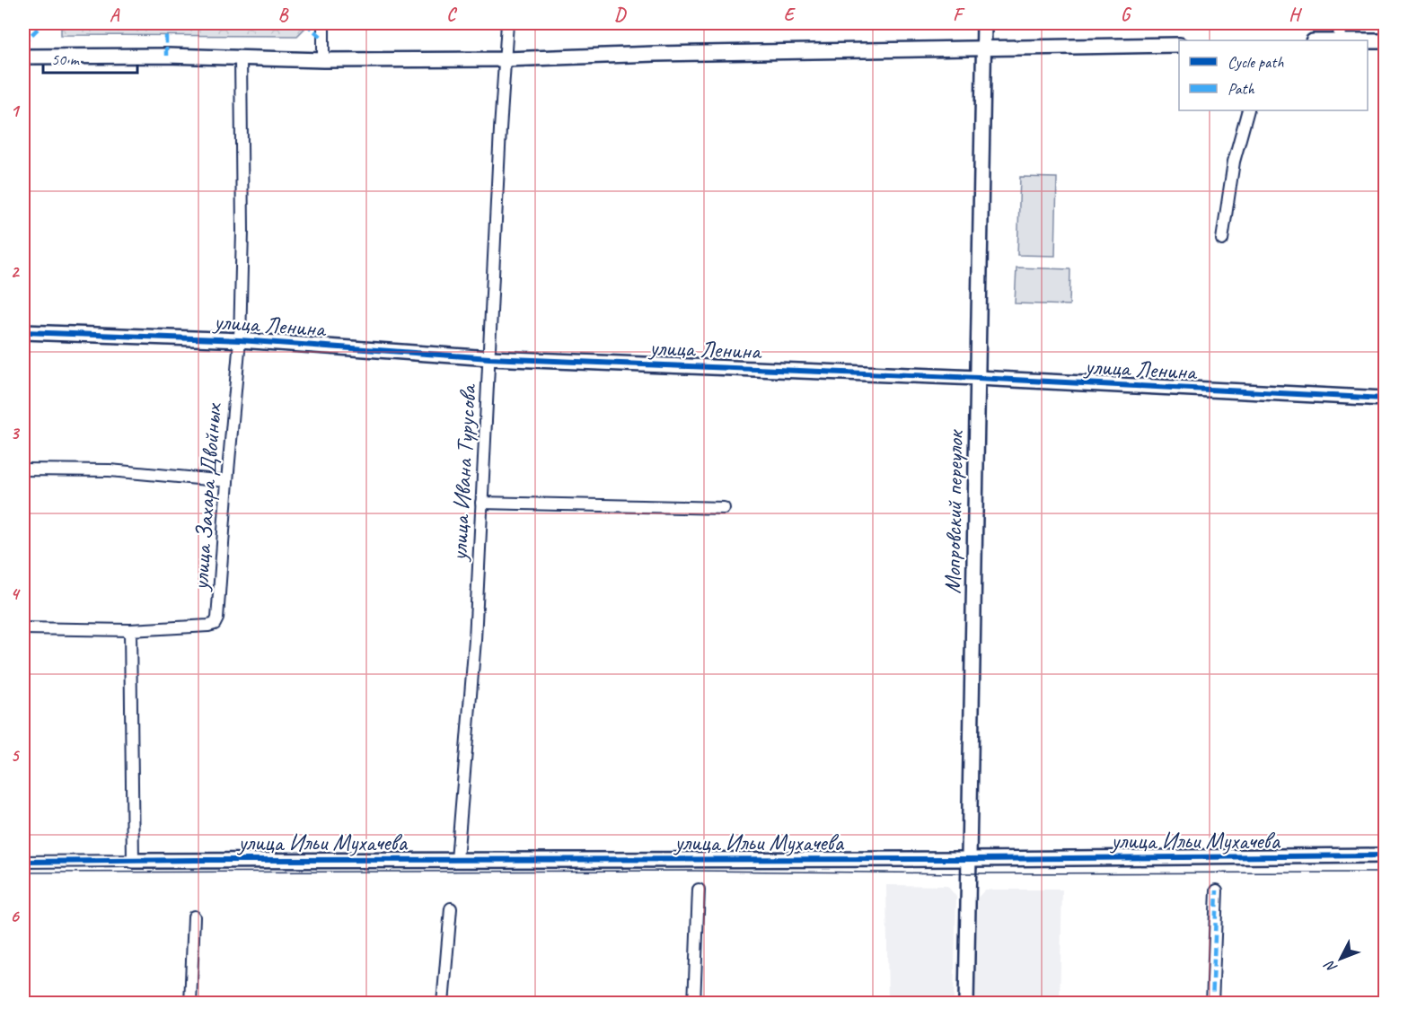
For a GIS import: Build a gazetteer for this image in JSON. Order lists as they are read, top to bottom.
{
  "streets": {
    "street": [
      "улица Ленина",
      "улица Ивана Турусова",
      "улица Захара Двойных",
      "Мопровский переулок",
      "улица Ильи Мухачева"
    ]
  },
  "crossings": [
    ["улица Ленина", "улица Ивана Турусова"],
    ["улица Ленина", "улица Захара Двойных"],
    ["улица Ленина", "Мопровский переулок"],
    ["улица Ивана Турусова", "улица Ильи Мухачева"],
    ["Мопровский переулок", "улица Ильи Мухачева"]
  ],
  "legend": ["Cycle path", "Path"],
  "scale_bar": "50 m",
  "north": "bottom left",
  "grid": {
    "columns": [
      "A",
      "B",
      "C",
      "D",
      "E",
      "F",
      "G",
      "H"
    ],
    "rows": [
      "1",
      "2",
      "3",
      "4",
      "5",
      "6"
    ]
  }
}
